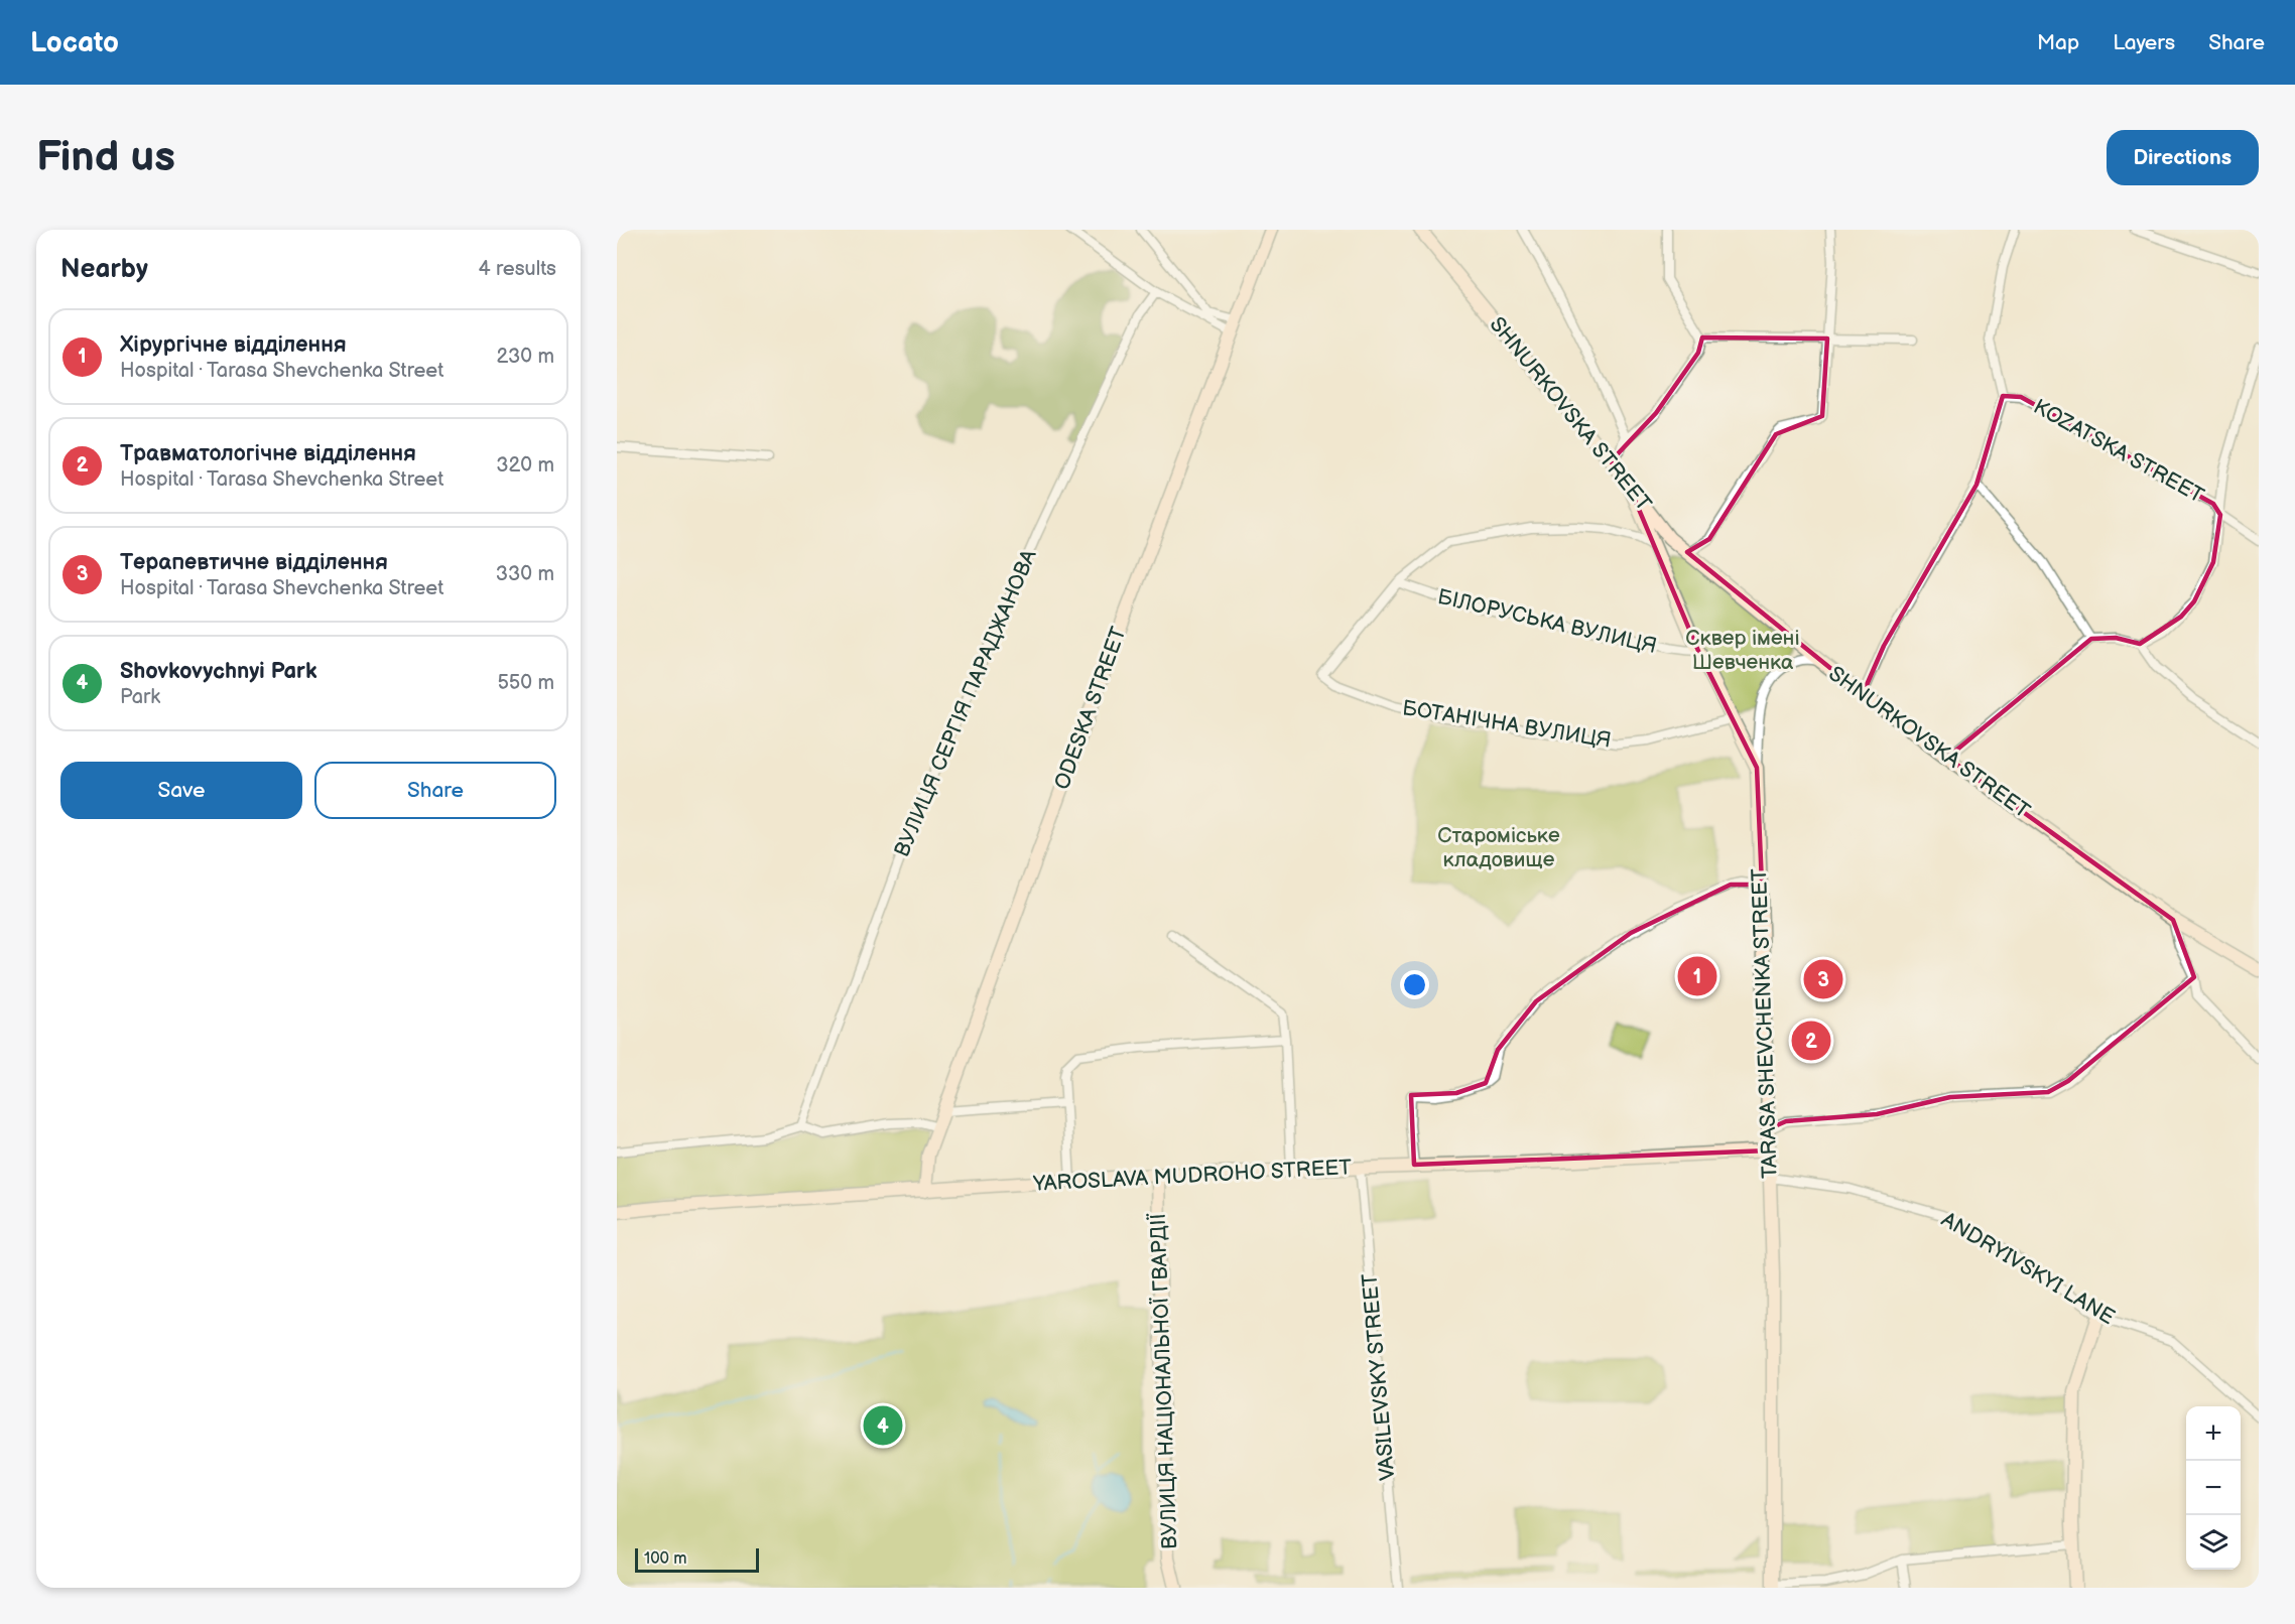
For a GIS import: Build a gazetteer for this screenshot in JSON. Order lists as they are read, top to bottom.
{
  "streets": {
    "street": [
      "SHNURKOVSKA STREET",
      "KOZATSKA STREET",
      "БІЛОРУСЬКА ВУЛИЦЯ",
      "ВУЛИЦЯ СЕРГІЯ ПАРАДЖАНОВА",
      "ODESKA STREET",
      "БОТАНІЧНА ВУЛИЦЯ",
      "TARASA SHEVCHENKA STREET",
      "YAROSLAVA MUDROHO STREET",
      "ANDRYIVSKYI LANE",
      "VASILEVSKY STREET",
      "ВУЛИЦЯ НАЦІОНАЛЬНОЇ ГВАРДІЇ"
    ]
  },
  "crossings": [
    ["SHNURKOVSKA STREET", "TARASA SHEVCHENKA STREET"],
    ["БІЛОРУСЬКА ВУЛИЦЯ", "БОТАНІЧНА ВУЛИЦЯ"],
    ["БІЛОРУСЬКА ВУЛИЦЯ", "TARASA SHEVCHENKA STREET"],
    ["ODESKA STREET", "YAROSLAVA MUDROHO STREET"],
    ["БОТАНІЧНА ВУЛИЦЯ", "TARASA SHEVCHENKA STREET"],
    ["TARASA SHEVCHENKA STREET", "YAROSLAVA MUDROHO STREET"],
    ["TARASA SHEVCHENKA STREET", "ANDRYIVSKYI LANE"],
    ["YAROSLAVA MUDROHO STREET", "VASILEVSKY STREET"],
    ["YAROSLAVA MUDROHO STREET", "ВУЛИЦЯ НАЦІОНАЛЬНОЇ ГВАРДІЇ"]
  ],
  "parks": ["Сквер імені Шевченка", "Староміське кладовище"],
  "scale_bar": "100 m",
  "page": {
    "header": "Locato",
    "nav": ["Map", "Layers", "Share"],
    "buttons": [
      "Directions",
      ["Save", "Share"]
    ],
    "title": "Find us",
    "heading": ["Nearby", "4 results"],
    "list": [
      {
        "mark": "1",
        "name": "Хірургічне відділення",
        "note": "Hospital · Tarasa Shevchenka Street",
        "value": "230 m"
      },
      {
        "mark": "2",
        "name": "Травматологічне відділення",
        "note": "Hospital · Tarasa Shevchenka Street",
        "value": "320 m"
      },
      {
        "mark": "3",
        "name": "Терапевтичне відділення",
        "note": "Hospital · Tarasa Shevchenka Street",
        "value": "330 m"
      },
      {
        "mark": "4",
        "name": "Shovkovychnyi Park",
        "note": "Park",
        "value": "550 m"
      }
    ],
    "pins": [
      "1",
      "3",
      "2",
      "4"
    ],
    "map_buttons": ["+", "−"],
    "scale": "100 m"
  }
}
